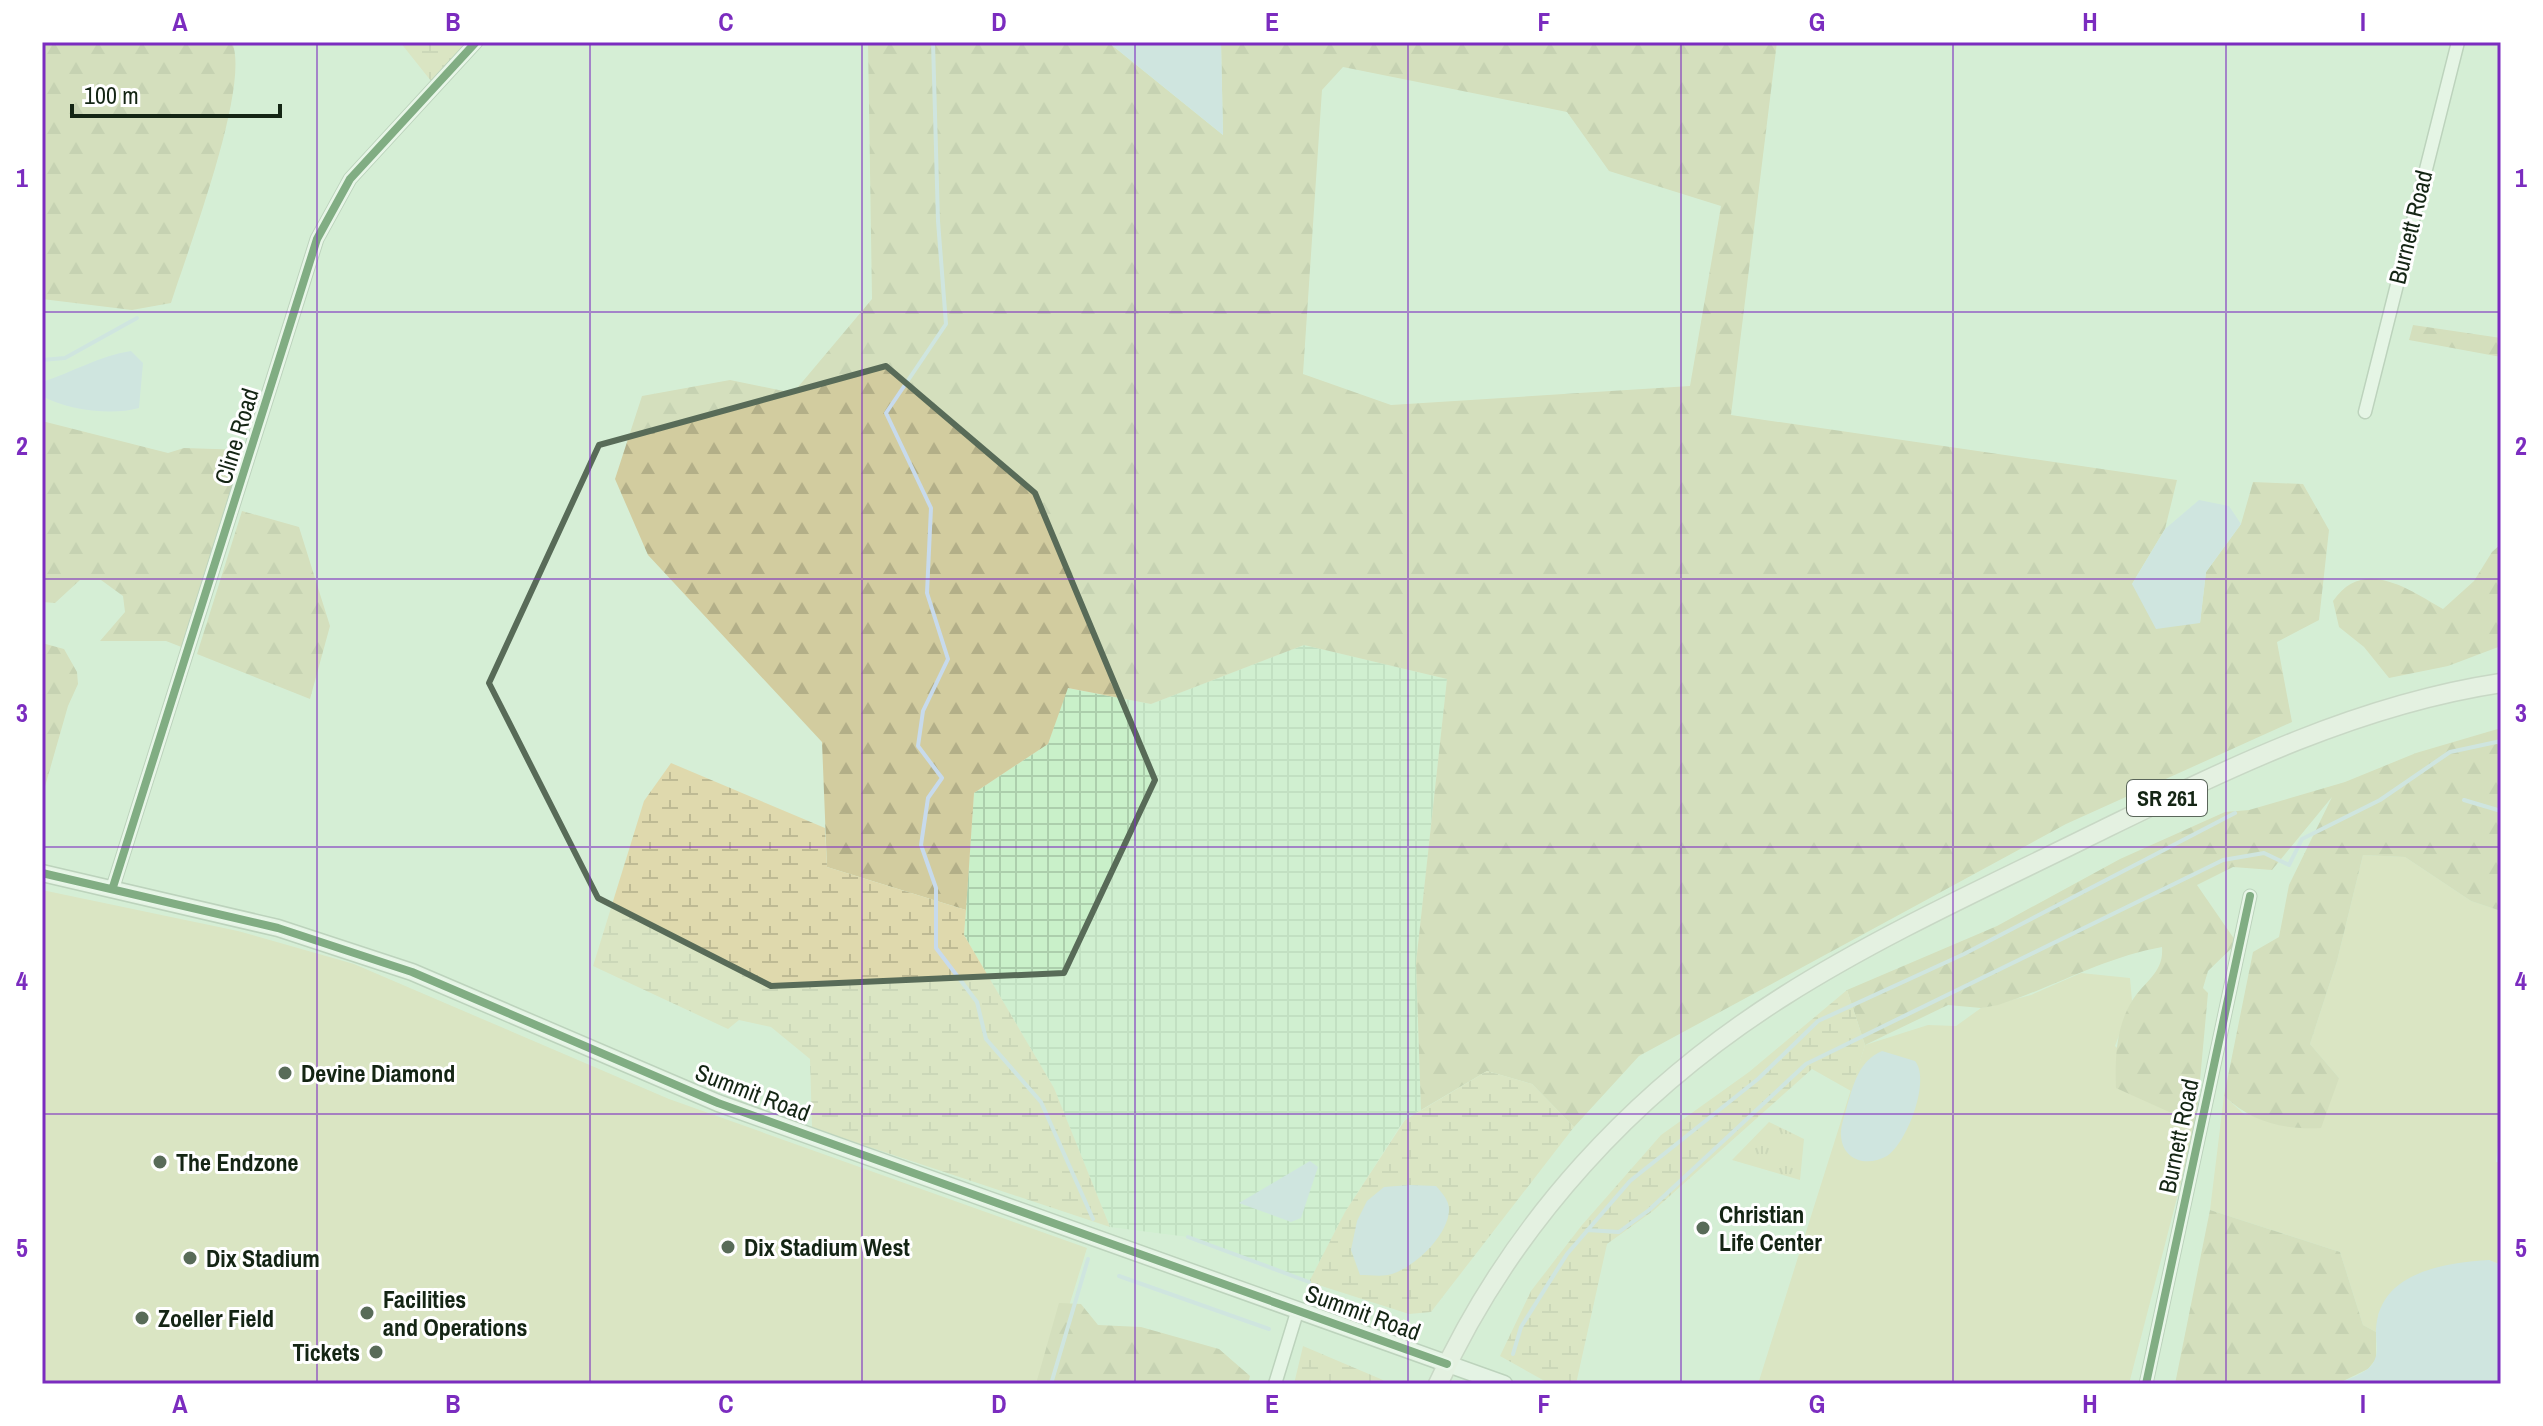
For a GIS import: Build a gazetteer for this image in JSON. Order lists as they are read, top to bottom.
{
  "streets": {
    "main road": ["SR 261"],
    "street": ["Burnett Road", "Cline Road", "Summit Road"]
  },
  "crossings": [
    ["Cline Road", "Summit Road"],
    ["SR 261", "Summit Road"]
  ],
  "places": [
    "Devine Diamond",
    "The Endzone",
    "Christian Life Center",
    "Dix Stadium West",
    "Dix Stadium",
    "Facilities and Operations",
    "Zoeller Field",
    "Tickets"
  ],
  "scale_bar": "100 m",
  "grid": {
    "columns": [
      "A",
      "B",
      "C",
      "D",
      "E",
      "F",
      "G",
      "H",
      "I"
    ],
    "rows": [
      "1",
      "2",
      "3",
      "4",
      "5"
    ]
  }
}
